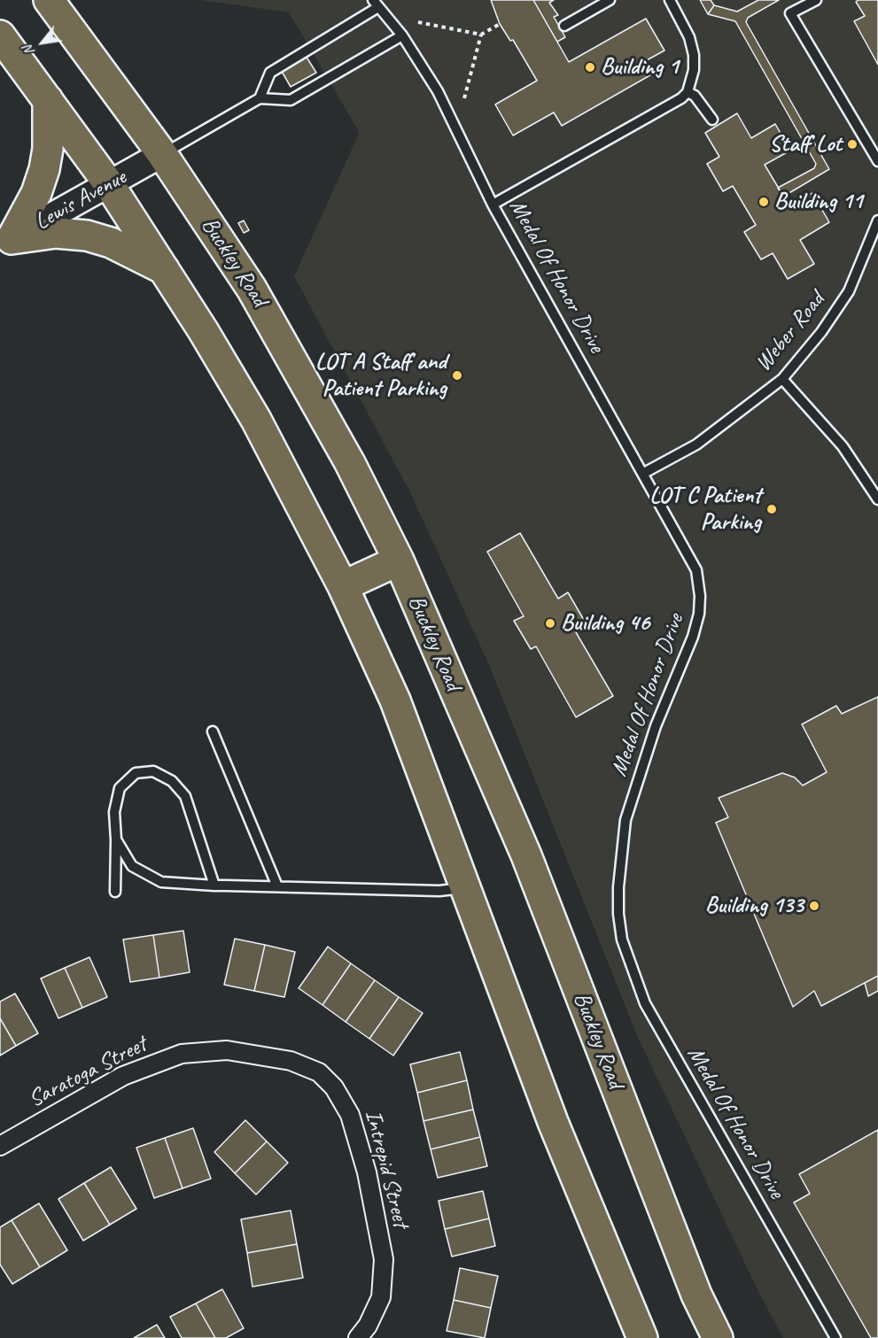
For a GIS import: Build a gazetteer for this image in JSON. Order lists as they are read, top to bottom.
{
  "streets": {
    "highway": ["Buckley Road"],
    "main road": ["Lewis Avenue"],
    "street": ["Saratoga Street", "Intrepid Street"],
    "lane": ["Medal Of Honor Drive", "Weber Road"]
  },
  "crossings": [
    ["Lewis Avenue", "Buckley Road"],
    ["Medal Of Honor Drive", "Weber Road"],
    ["Saratoga Street", "Intrepid Street"]
  ],
  "places": [
    "Building 1",
    "Staff Lot",
    "Building 11",
    "LOT A Staff and Patient Parking",
    "LOT C Patient Parking",
    "Building 46",
    "Building 133"
  ],
  "north": "bottom left"
}
